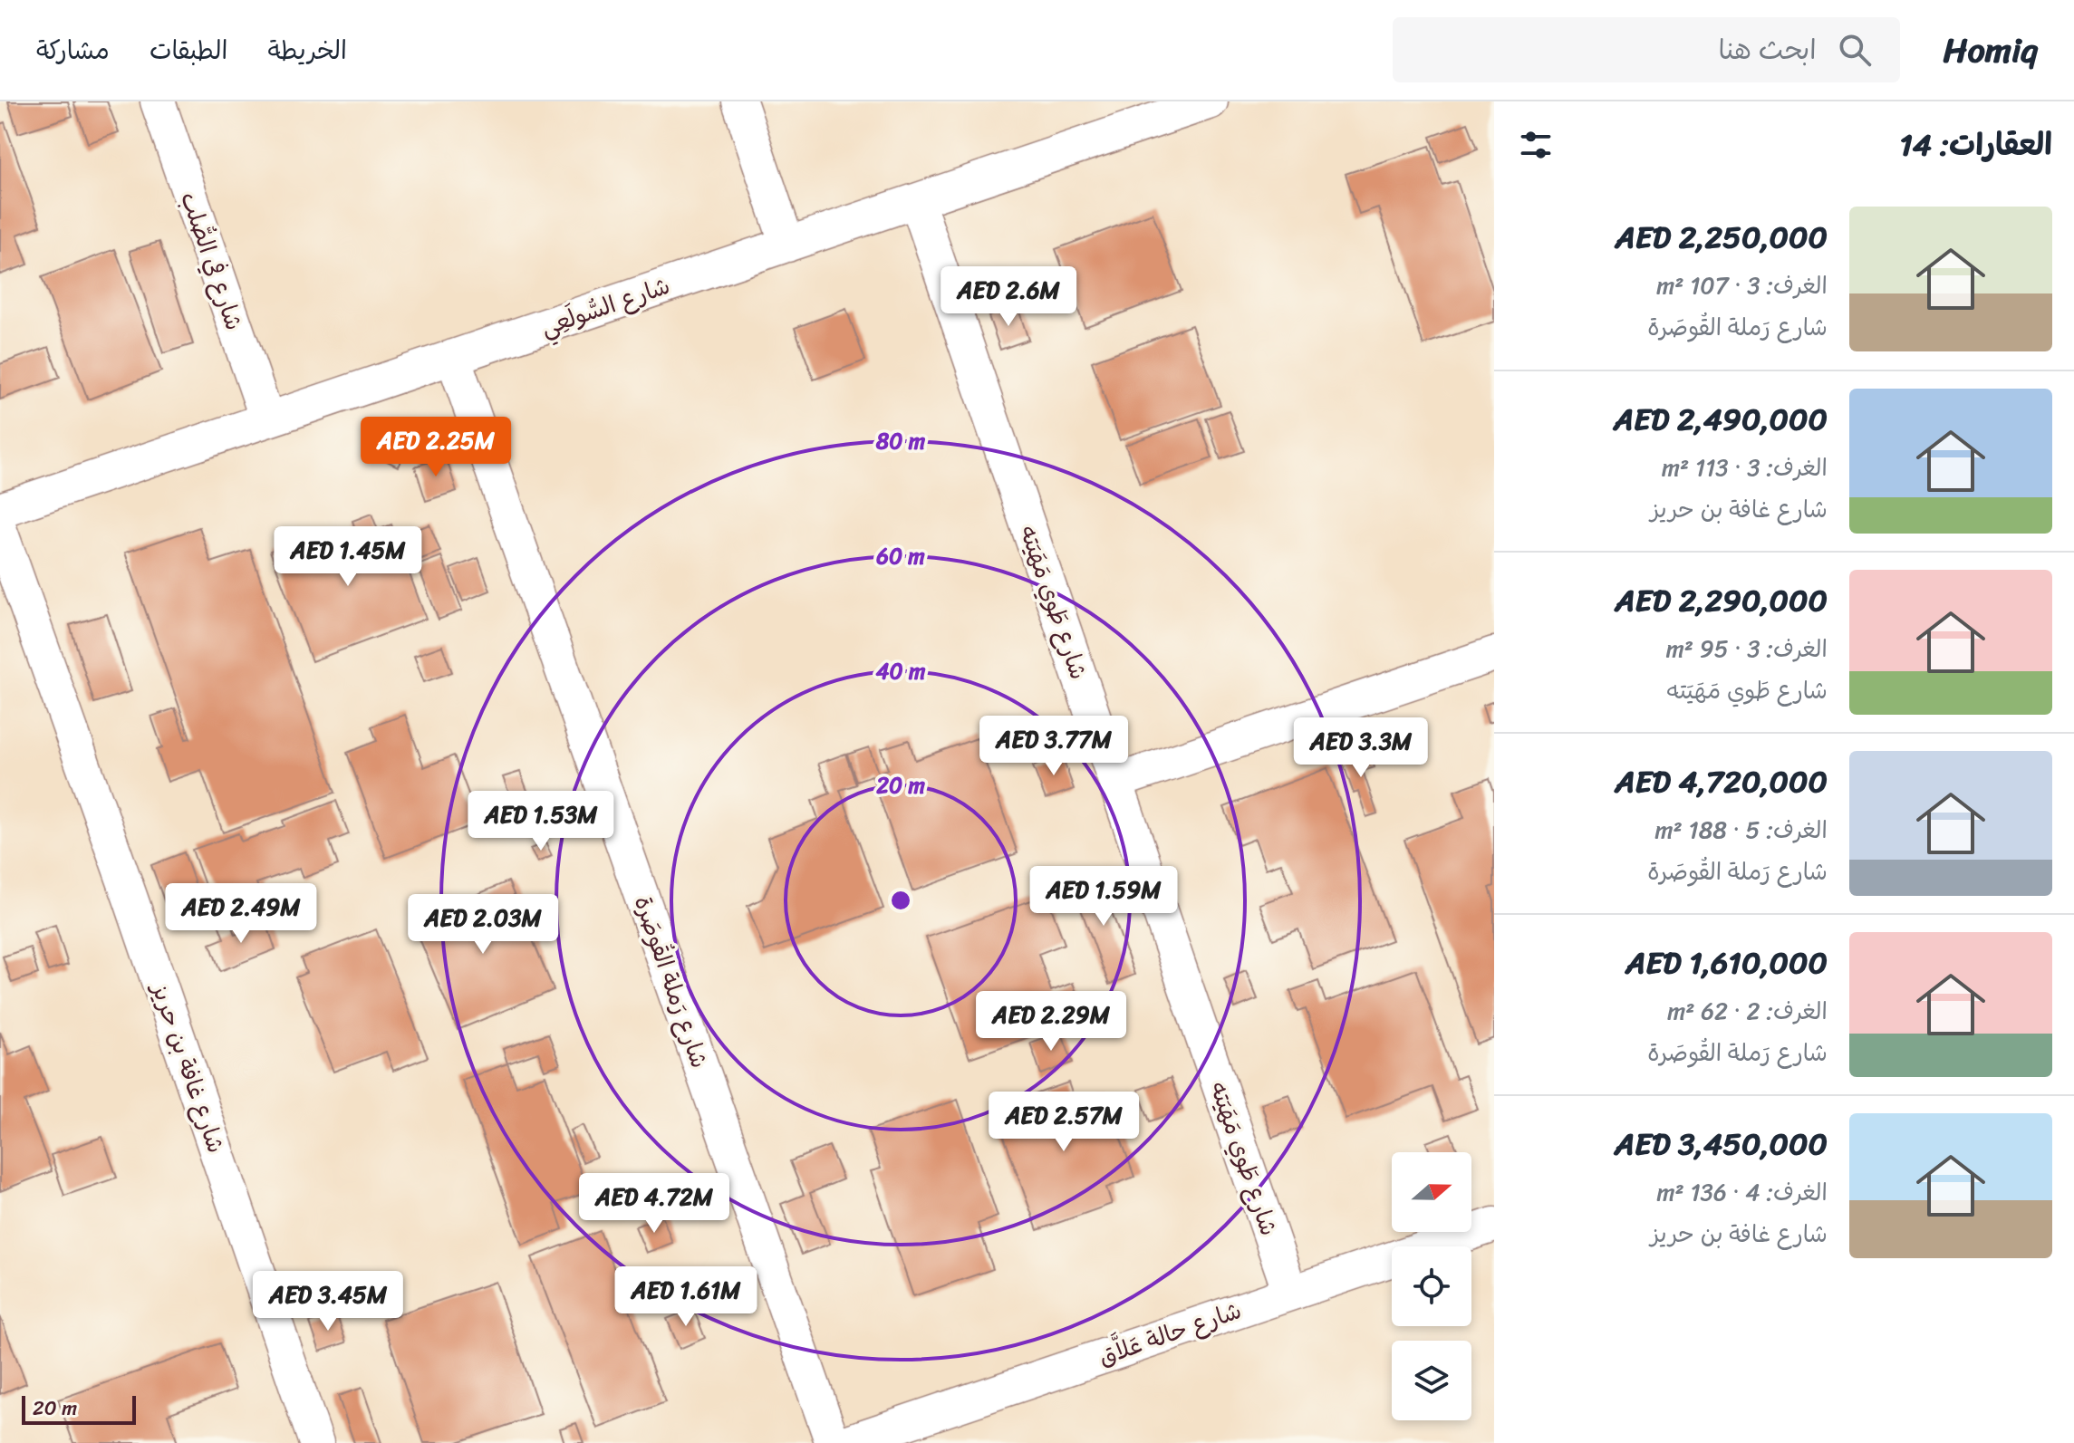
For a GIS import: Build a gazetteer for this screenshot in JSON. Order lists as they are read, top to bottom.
{
  "streets": {
    "street": [
      "شارع في الصُّلب",
      "شارع السُّولَعِي",
      "شارع طَوي مَهَيَته",
      "شارع رَملة القُوصَرة",
      "شارع غافة بن حريز",
      "شارع حالة عَلاَّق"
    ]
  },
  "crossings": [
    ["شارع في الصُّلب", "شارع السُّولَعِي"],
    ["شارع السُّولَعِي", "شارع طَوي مَهَيَته"],
    ["شارع السُّولَعِي", "شارع رَملة القُوصَرة"],
    ["شارع طَوي مَهَيَته", "شارع حالة عَلاَّق"]
  ],
  "scale_bar": "20 m",
  "north": "right",
  "page": {
    "header": "Homiq",
    "search": "ابحث هنا",
    "nav": ["الخريطة", "الطبقات", "مشاركة"],
    "heading": "العقارات: 14",
    "list": [
      {
        "name": "AED 2,250,000",
        "note": "الغرف: 3 · 107 m² · شارع رَملة القُوصَرة"
      },
      {
        "name": "AED 2,490,000",
        "note": "الغرف: 3 · 113 m² · شارع غافة بن حريز"
      },
      {
        "name": "AED 2,290,000",
        "note": "الغرف: 3 · 95 m² · شارع طَوي مَهَيَته"
      },
      {
        "name": "AED 4,720,000",
        "note": "الغرف: 5 · 188 m² · شارع رَملة القُوصَرة"
      },
      {
        "name": "AED 1,610,000",
        "note": "الغرف: 2 · 62 m² · شارع رَملة القُوصَرة"
      },
      {
        "name": "AED 3,450,000",
        "note": "الغرف: 4 · 136 m² · شارع غافة بن حريز"
      }
    ],
    "price": [
      "AED 2.6M",
      "AED 2.25M",
      "AED 1.45M",
      "AED 3.77M",
      "AED 3.3M",
      "AED 1.53M",
      "AED 1.59M",
      "AED 2.49M",
      "AED 2.03M",
      "AED 2.29M",
      "AED 2.57M",
      "AED 4.72M",
      "AED 1.61M",
      "AED 3.45M"
    ],
    "scale": "20 m"
  },
  "rings": [
    "80 m",
    "60 m",
    "40 m",
    "20 m"
  ]
}
